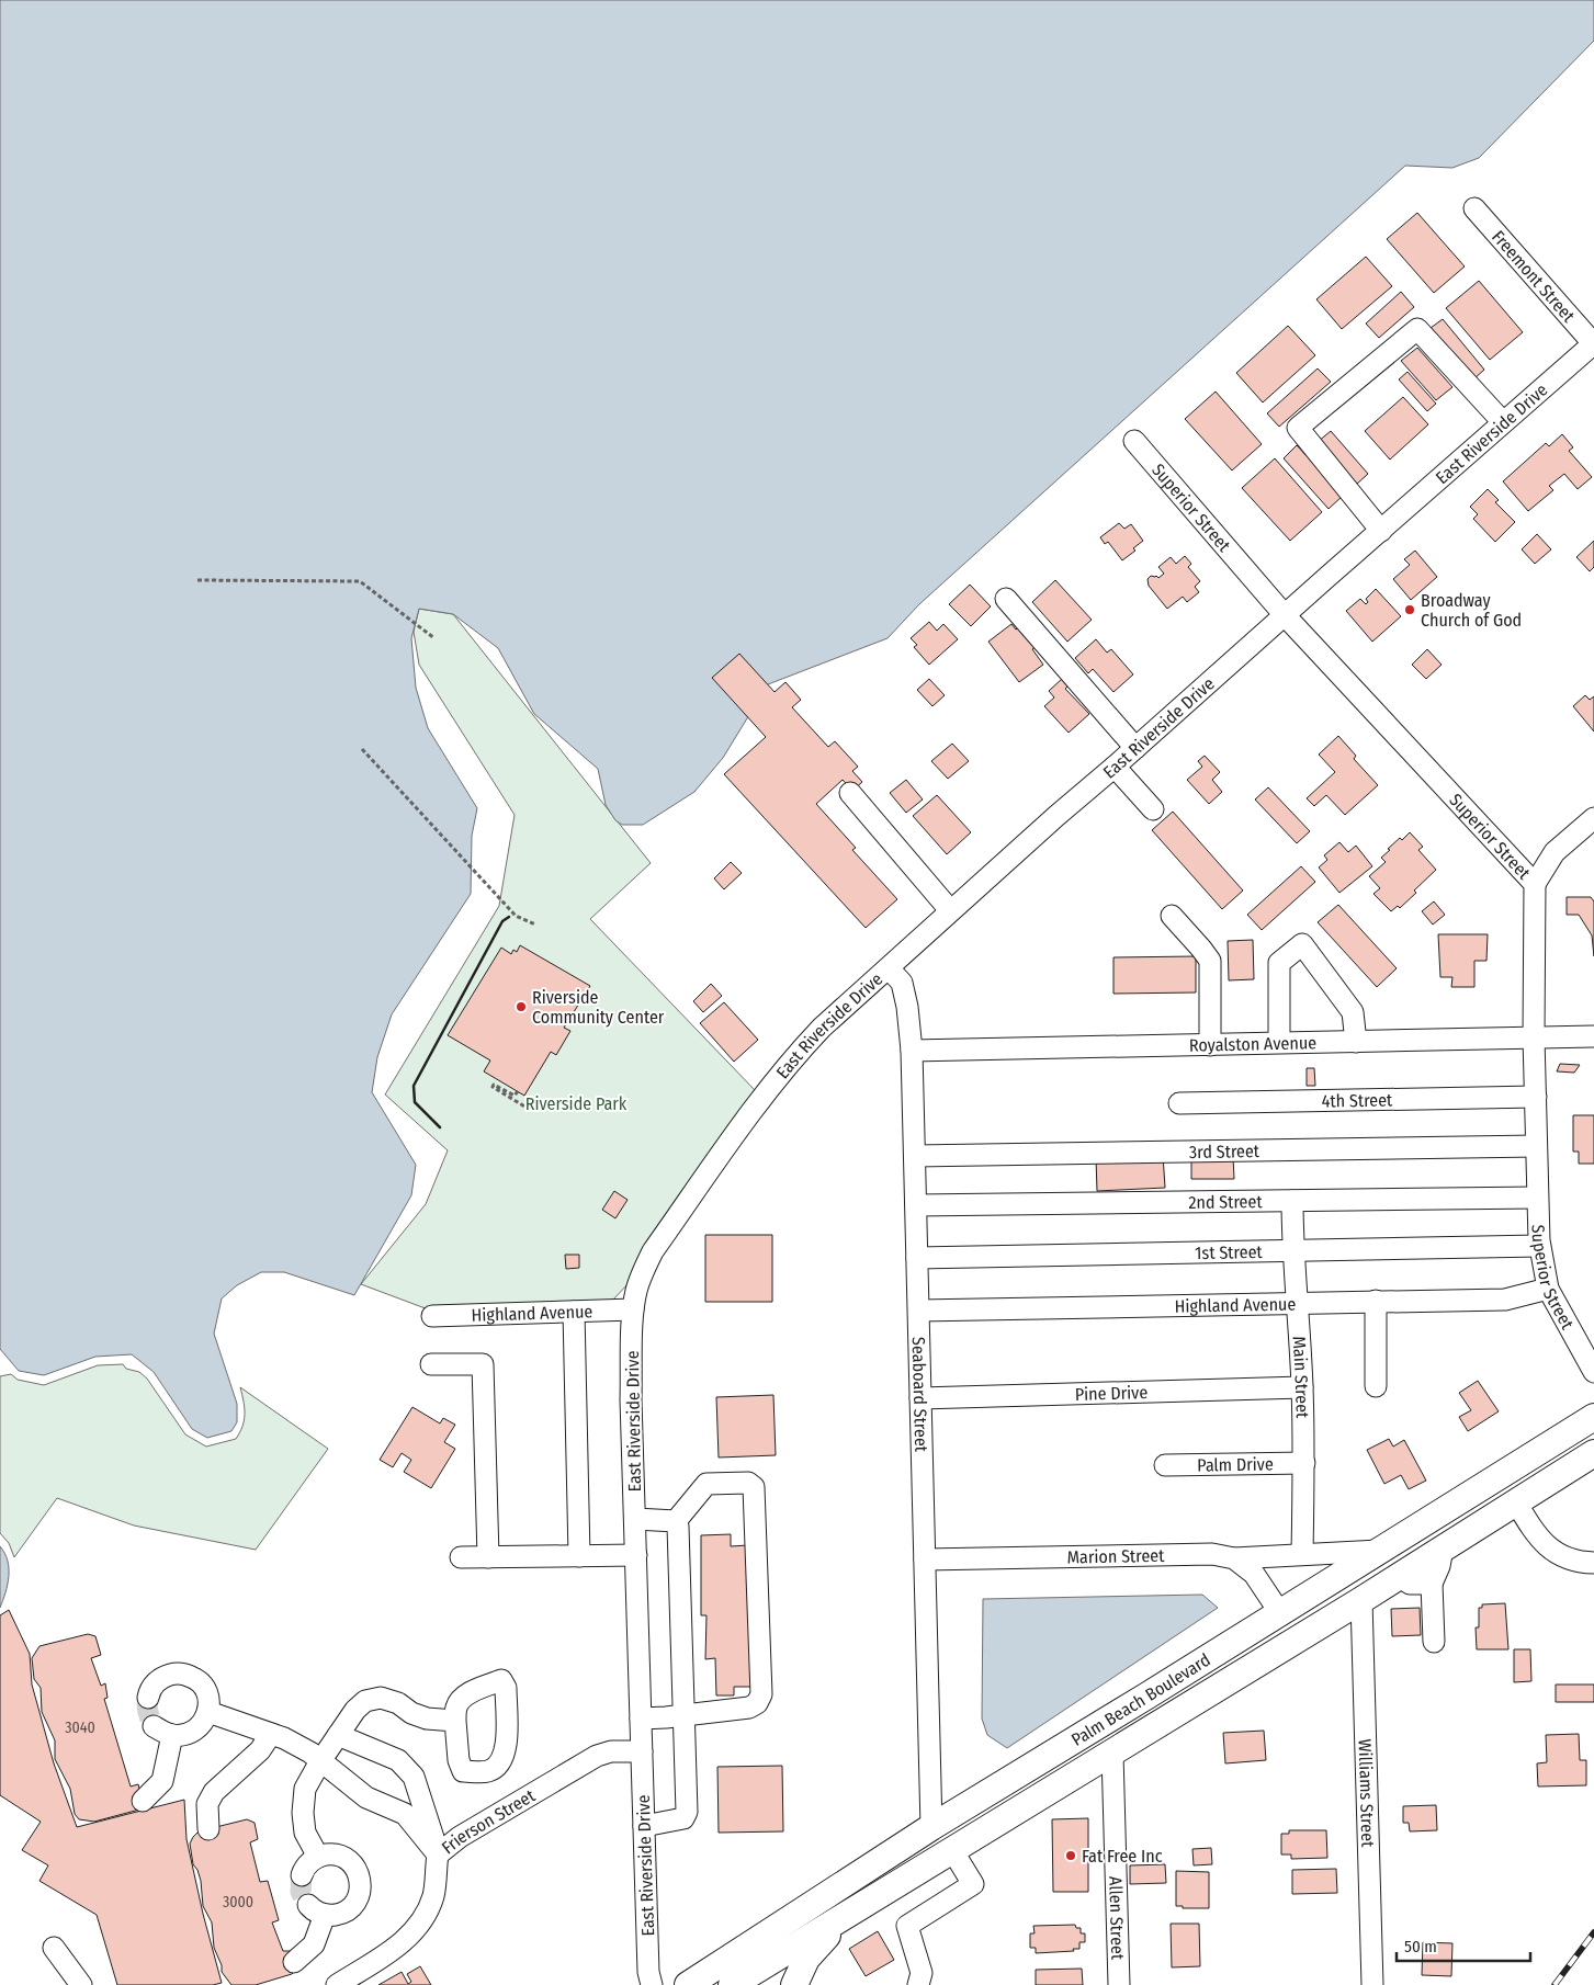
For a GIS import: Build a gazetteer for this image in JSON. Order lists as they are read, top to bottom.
{
  "streets": {
    "main road": ["Palm Beach Boulevard"],
    "street": [
      "Freemont Street",
      "East Riverside Drive",
      "Superior Street",
      "Royalston Avenue",
      "4th Street",
      "3rd Street",
      "2nd Street",
      "1st Street",
      "Highland Avenue",
      "Main Street",
      "Pine Drive",
      "Seaboard Street",
      "Palm Drive",
      "Marion Street",
      "Williams Street",
      "Frierson Street",
      "Allen Street"
    ]
  },
  "crossings": [
    ["Freemont Street", "East Riverside Drive"],
    ["East Riverside Drive", "Superior Street"],
    ["East Riverside Drive", "Highland Avenue"],
    ["East Riverside Drive", "Seaboard Street"],
    ["East Riverside Drive", "Frierson Street"],
    ["Superior Street", "Royalston Avenue"],
    ["Superior Street", "4th Street"],
    ["Superior Street", "3rd Street"],
    ["Superior Street", "2nd Street"],
    ["Superior Street", "1st Street"],
    ["Superior Street", "Highland Avenue"],
    ["Royalston Avenue", "Seaboard Street"],
    ["3rd Street", "Seaboard Street"],
    ["2nd Street", "Main Street"],
    ["2nd Street", "Seaboard Street"],
    ["1st Street", "Main Street"],
    ["1st Street", "Seaboard Street"],
    ["Highland Avenue", "Main Street"],
    ["Highland Avenue", "Seaboard Street"],
    ["Main Street", "Pine Drive"],
    ["Main Street", "Palm Drive"],
    ["Main Street", "Marion Street"],
    ["Pine Drive", "Seaboard Street"],
    ["Seaboard Street", "Marion Street"],
    ["Seaboard Street", "Palm Beach Boulevard"],
    ["Marion Street", "Palm Beach Boulevard"],
    ["Palm Beach Boulevard", "Williams Street"],
    ["Palm Beach Boulevard", "Allen Street"]
  ],
  "parks": ["Riverside Park"],
  "places": ["Broadway Church of God", "Riverside Community Center", "Fat Free Inc"],
  "house_numbers": ["3040", "3000"],
  "scale_bar": "50 m"
}
